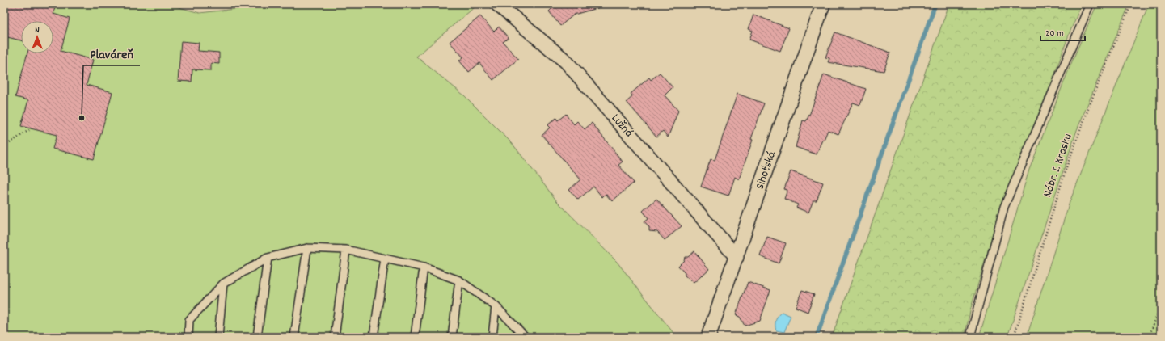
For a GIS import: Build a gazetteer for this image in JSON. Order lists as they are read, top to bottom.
{
  "streets": {
    "street": ["Lužná", "Sihoťská"],
    "path": ["Nábr. I. Krasku"]
  },
  "crossings": [
    ["Lužná", "Sihoťská"]
  ],
  "places": ["Plaváreň"],
  "scale_bar": "20 m",
  "north": "top"
}
